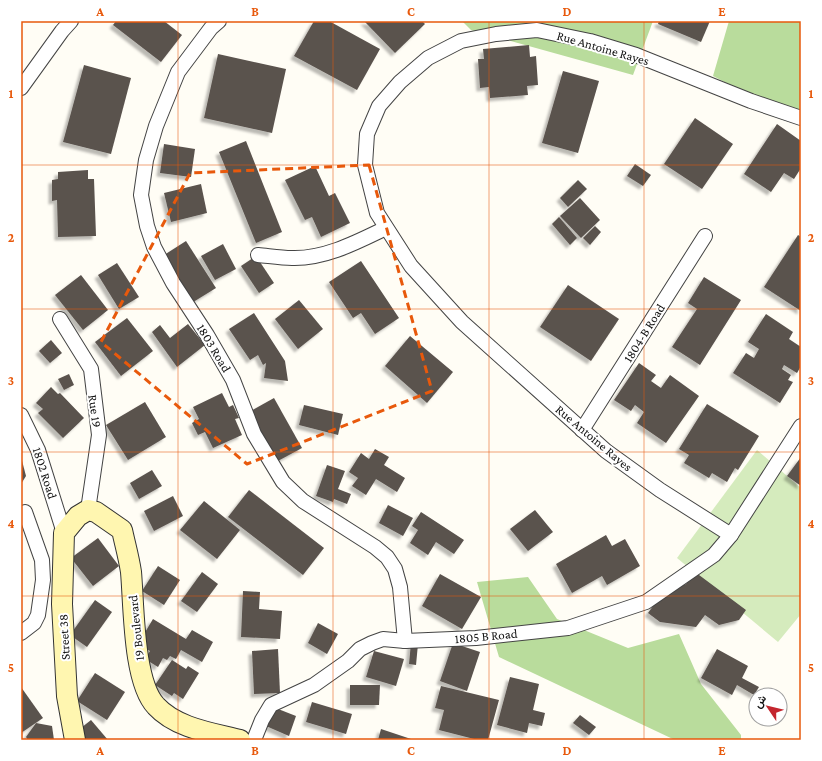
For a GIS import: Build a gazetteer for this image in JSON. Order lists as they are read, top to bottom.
{
  "streets": {
    "street": [
      "Rue Antoine Rayes",
      "1804-B Road",
      "1803 Road",
      "Rue 19",
      "1802 Road",
      "19 Boulevard",
      "1805 B Road",
      "Street 38"
    ]
  },
  "crossings": [
    ["Rue Antoine Rayes", "1804-B Road"],
    ["Rue Antoine Rayes", "1805 B Road"],
    ["1803 Road", "1805 B Road"],
    ["Rue 19", "19 Boulevard"],
    ["1802 Road", "Street 38"]
  ],
  "north": "top left",
  "grid": {
    "columns": [
      "A",
      "B",
      "C",
      "D",
      "E"
    ],
    "rows": [
      "1",
      "2",
      "3",
      "4",
      "5"
    ]
  }
}
